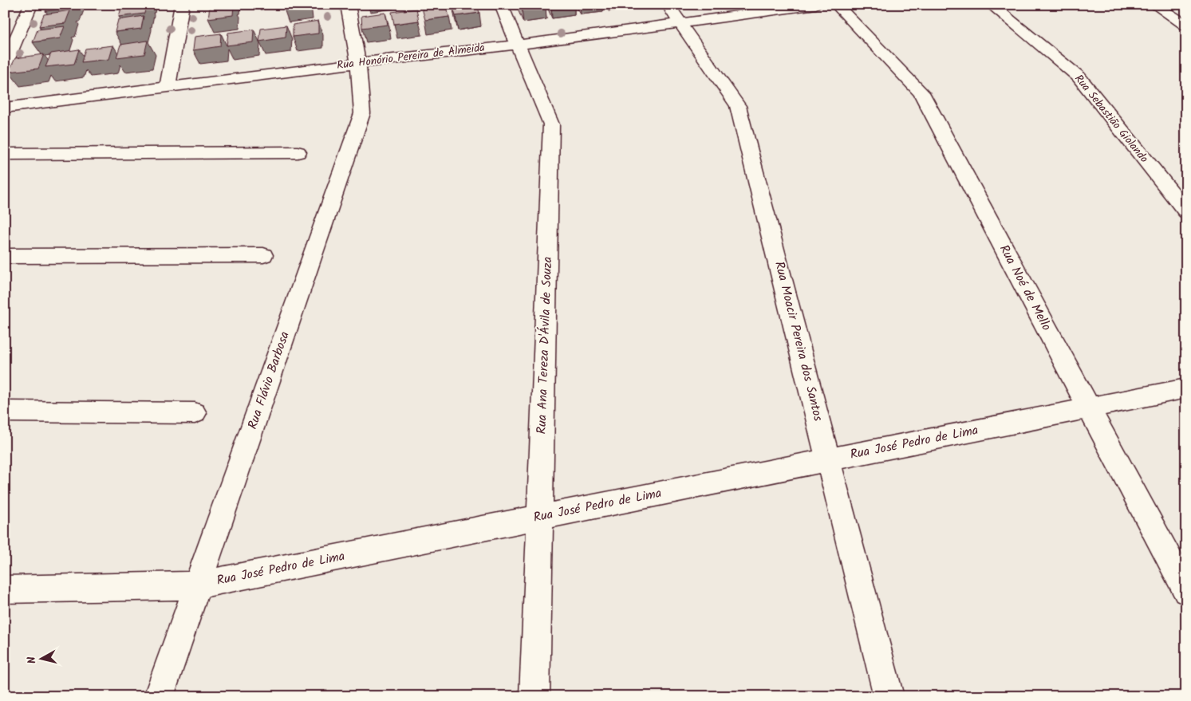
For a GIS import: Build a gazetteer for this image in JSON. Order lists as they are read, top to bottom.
{
  "streets": {
    "street": [
      "Rua Honório Pereira de Almeida",
      "Rua Sebastião Giolando",
      "Rua Noé de Mello",
      "Rua Moacir Pereira dos Santos",
      "Rua Ana Tereza D'Ávila de Souza",
      "Rua Flávio Barbosa",
      "Rua José Pedro de Lima"
    ]
  },
  "crossings": [
    ["Rua Honório Pereira de Almeida", "Rua Moacir Pereira dos Santos"],
    ["Rua Honório Pereira de Almeida", "Rua Ana Tereza D'Ávila de Souza"],
    ["Rua Honório Pereira de Almeida", "Rua Flávio Barbosa"],
    ["Rua Noé de Mello", "Rua José Pedro de Lima"],
    ["Rua Moacir Pereira dos Santos", "Rua José Pedro de Lima"],
    ["Rua Ana Tereza D'Ávila de Souza", "Rua José Pedro de Lima"],
    ["Rua Flávio Barbosa", "Rua José Pedro de Lima"]
  ],
  "north": "left"
}
